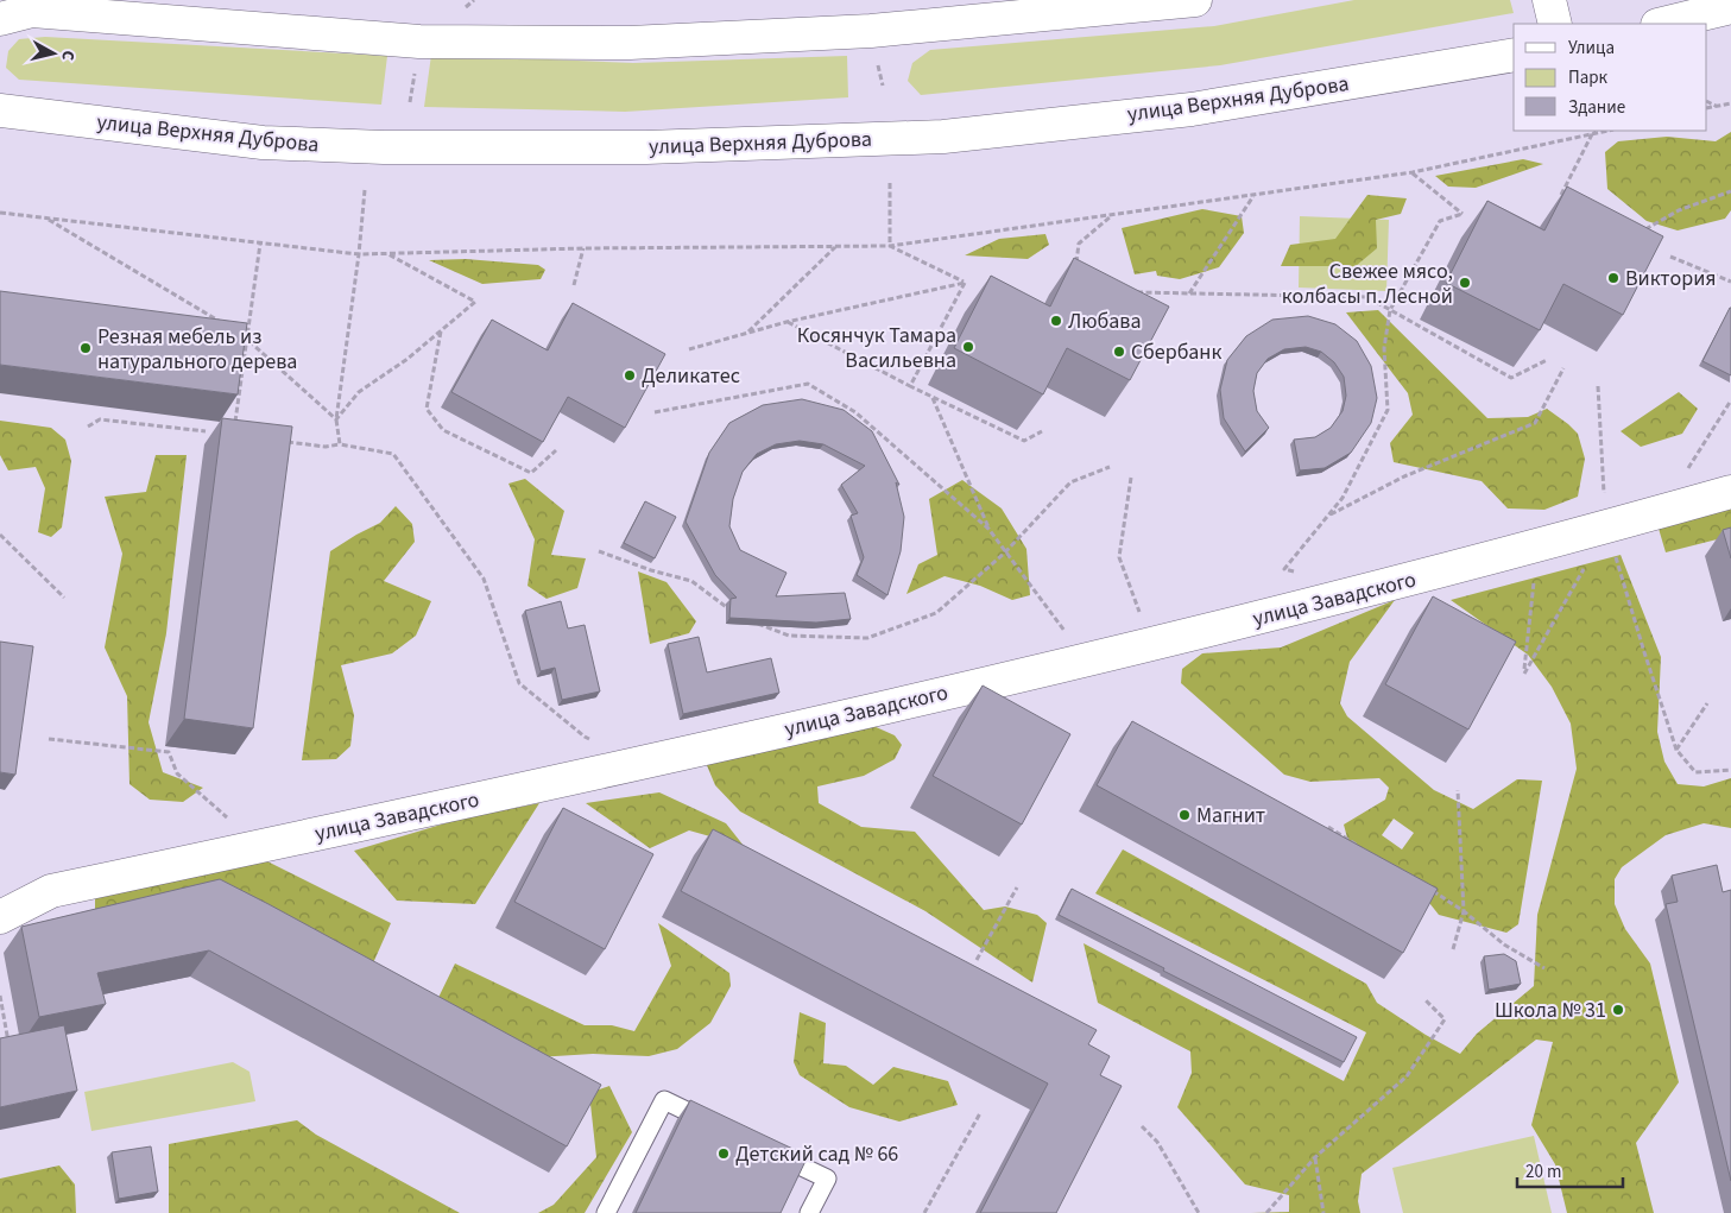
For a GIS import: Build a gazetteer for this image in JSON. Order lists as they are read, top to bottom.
{
  "streets": {
    "street": ["улица Верхняя Дуброва", "улица Завадского"]
  },
  "places": [
    "Виктория",
    "Свежее мясо, колбасы п.Лесной",
    "Любава",
    "Косянчук Тамара Васильевна",
    "Резная мебель из натурального дерева",
    "Сбербанк",
    "Деликатес",
    "Магнит",
    "Школа № 31",
    "Детский сад № 66"
  ],
  "legend": ["Улица", "Парк", "Здание"],
  "scale_bar": "20 m",
  "north": "right"
}
